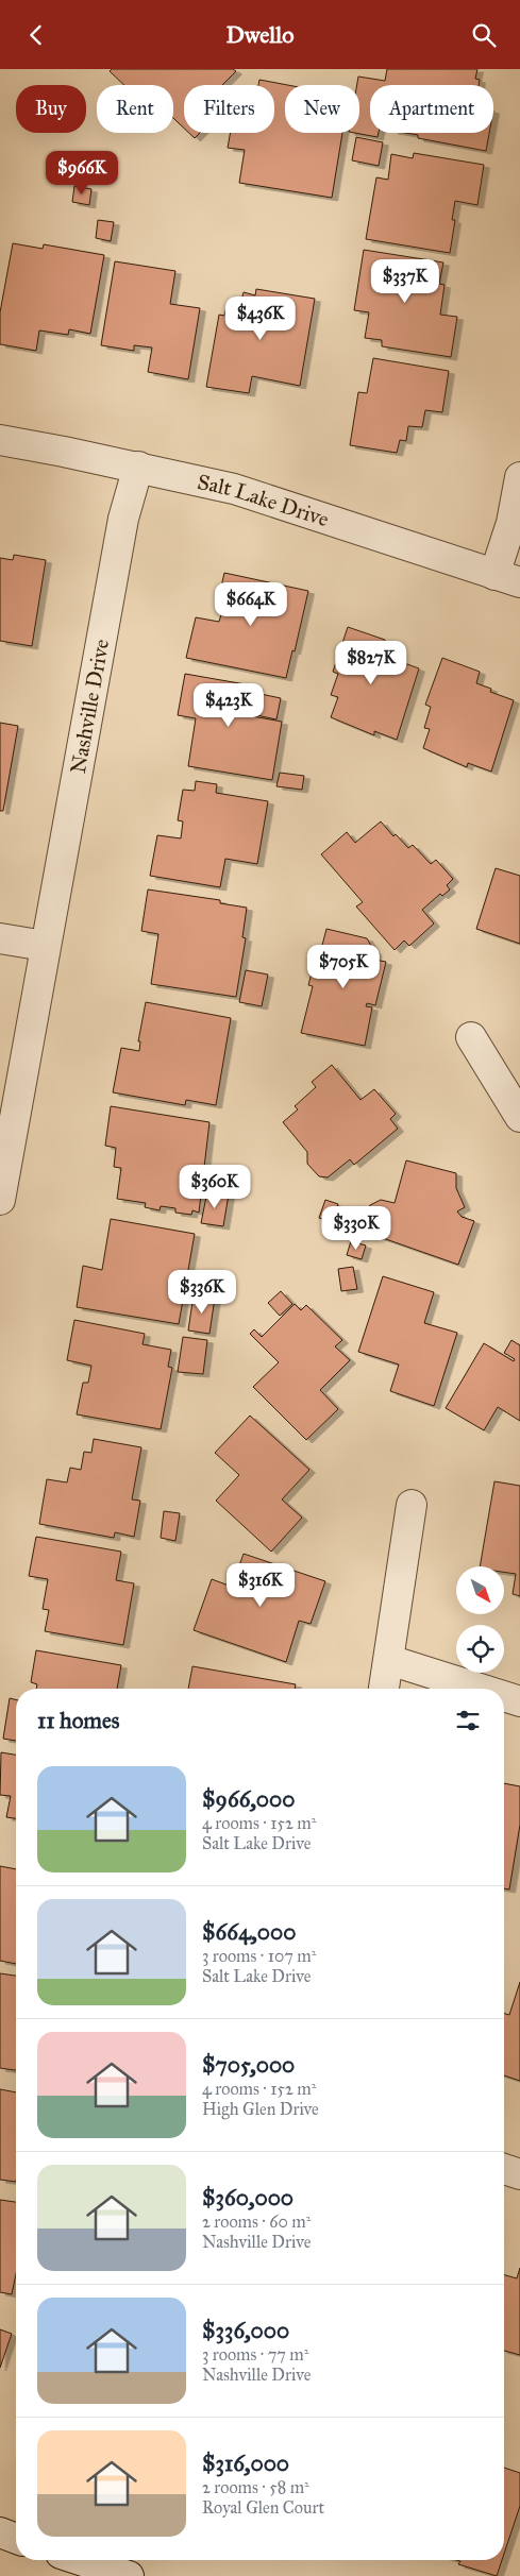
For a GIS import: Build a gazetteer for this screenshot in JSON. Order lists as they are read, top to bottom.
{
  "streets": {
    "street": ["Salt Lake Drive", "Nashville Drive"]
  },
  "crossings": [
    ["Salt Lake Drive", "Nashville Drive"]
  ],
  "north": "bottom right",
  "page": {
    "header": "Dwello",
    "chip": [
      "Buy",
      "Rent",
      "Filters",
      "New",
      "Apartment"
    ],
    "price": [
      "$966K",
      "$337K",
      "$436K",
      "$664K",
      "$827K",
      "$423K",
      "$705K",
      "$360K",
      "$330K",
      "$336K",
      "$316K"
    ],
    "heading": "11 homes",
    "list": [
      {
        "name": "$966,000",
        "note": "4 rooms · 152 m² · Salt Lake Drive"
      },
      {
        "name": "$664,000",
        "note": "3 rooms · 107 m² · Salt Lake Drive"
      },
      {
        "name": "$705,000",
        "note": "4 rooms · 152 m² · High Glen Drive"
      },
      {
        "name": "$360,000",
        "note": "2 rooms · 60 m² · Nashville Drive"
      },
      {
        "name": "$336,000",
        "note": "3 rooms · 77 m² · Nashville Drive"
      },
      {
        "name": "$316,000",
        "note": "2 rooms · 58 m² · Royal Glen Court"
      }
    ]
  }
}
